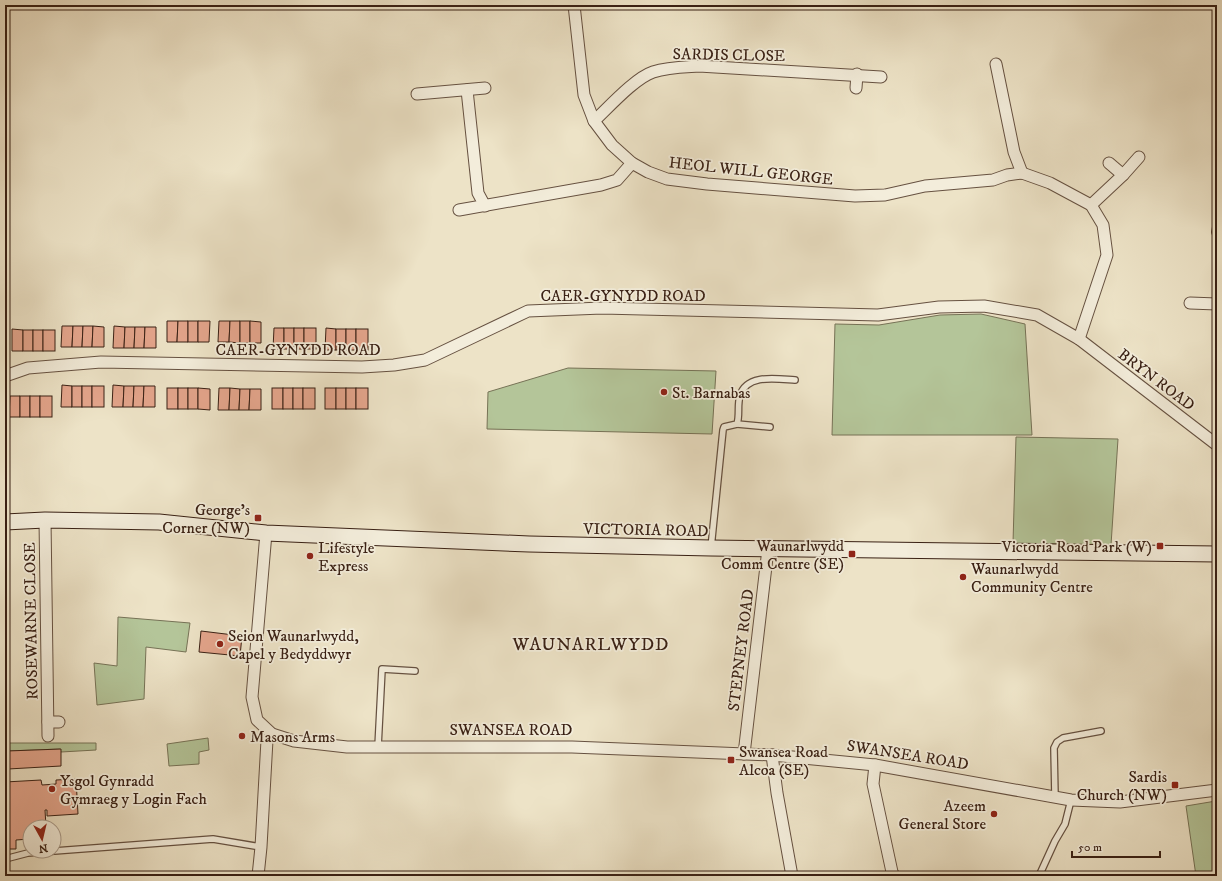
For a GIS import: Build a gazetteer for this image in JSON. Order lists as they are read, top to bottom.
{
  "streets": {
    "main road": ["VICTORIA ROAD"],
    "street": [
      "SARDIS CLOSE",
      "HEOL WILL GEORGE",
      "CAER-GYNYDD ROAD",
      "BRYN ROAD",
      "ROSEWARNE CLOSE",
      "STEPNEY ROAD",
      "SWANSEA ROAD"
    ]
  },
  "crossings": [
    ["SARDIS CLOSE", "HEOL WILL GEORGE"],
    ["CAER-GYNYDD ROAD", "BRYN ROAD"],
    ["VICTORIA ROAD", "STEPNEY ROAD"],
    ["VICTORIA ROAD", "SWANSEA ROAD"],
    ["STEPNEY ROAD", "SWANSEA ROAD"]
  ],
  "districts": ["WAUNARLWYDD"],
  "places": {
    "other": [
      "St. Barnabas",
      "Lifestyle Express",
      "Waunarlwydd Community Centre",
      "Seion Waunarlwydd, Capel y Bedyddwyr",
      "Masons Arms",
      "Ysgol Gynradd Gymraeg y Login Fach",
      "Azeem General Store"
    ],
    "transit": [
      "George's Corner (NW)",
      "Victoria Road Park (W)",
      "Waunarlwydd Comm Centre (SE)",
      "Swansea Road Alcoa (SE)",
      "Sardis Church (NW)"
    ]
  },
  "scale_bar": "50 m",
  "north": "bottom"
}
